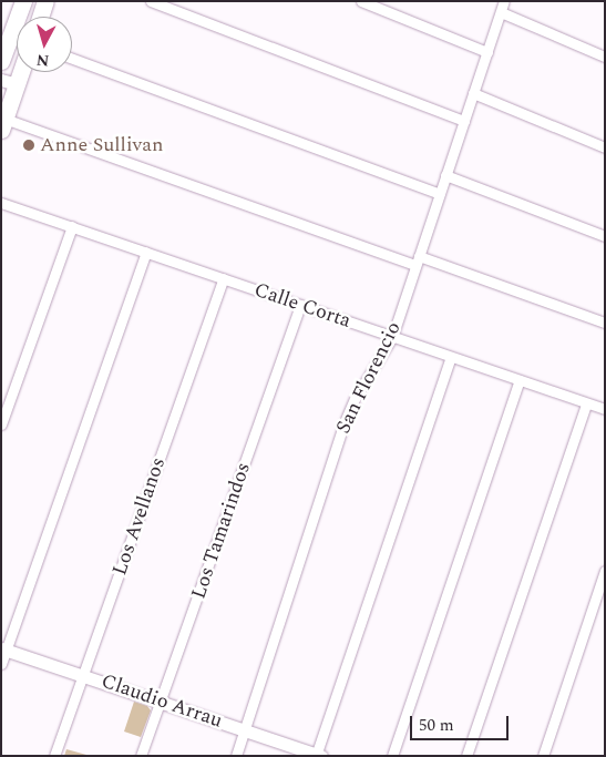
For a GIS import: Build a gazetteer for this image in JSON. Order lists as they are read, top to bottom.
{
  "streets": {
    "street": [
      "Calle Corta",
      "San Florencio",
      "Los Avellanos",
      "Los Tamarindos",
      "Claudio Arrau"
    ]
  },
  "crossings": [
    ["Calle Corta", "San Florencio"],
    ["Calle Corta", "Los Avellanos"],
    ["Calle Corta", "Los Tamarindos"],
    ["San Florencio", "Claudio Arrau"],
    ["Los Avellanos", "Claudio Arrau"],
    ["Los Tamarindos", "Claudio Arrau"]
  ],
  "places": ["Anne Sullivan"],
  "scale_bar": "50 m",
  "north": "bottom"
}
